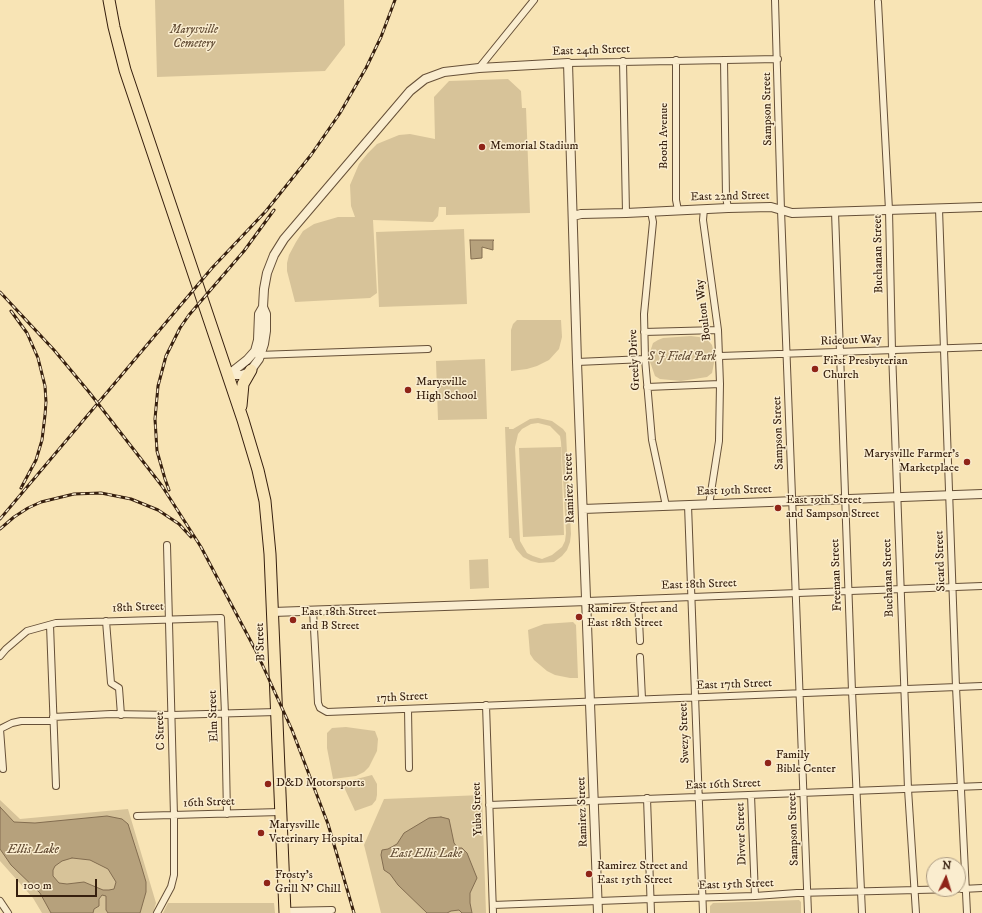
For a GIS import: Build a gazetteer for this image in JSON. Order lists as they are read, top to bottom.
{
  "streets": {
    "highway": ["B Street"],
    "street": [
      "East 24th Street",
      "Sampson Street",
      "Booth Avenue",
      "East 22nd Street",
      "Buchanan Street",
      "Boulton Way",
      "Rideout Way",
      "Greely Drive",
      "Ramirez Street",
      "East 19th Street",
      "Sicard Street",
      "Freeman Street",
      "East 18th Street",
      "18th Street",
      "East 17th Street",
      "17th Street",
      "Elm Street",
      "C Street",
      "Swezy Street",
      "East 16th Street",
      "16th Street",
      "Yuba Street",
      "Divver Street",
      "East 15th Street"
    ]
  },
  "crossings": [
    ["East 24th Street", "Sampson Street"],
    ["East 24th Street", "Booth Avenue"],
    ["East 24th Street", "Ramirez Street"],
    ["Sampson Street", "East 22nd Street"],
    ["Sampson Street", "Rideout Way"],
    ["Sampson Street", "East 19th Street"],
    ["Sampson Street", "East 18th Street"],
    ["Sampson Street", "East 17th Street"],
    ["Sampson Street", "East 16th Street"],
    ["Sampson Street", "East 15th Street"],
    ["Booth Avenue", "East 22nd Street"],
    ["East 22nd Street", "Buchanan Street"],
    ["East 22nd Street", "Boulton Way"],
    ["East 22nd Street", "Greely Drive"],
    ["East 22nd Street", "Ramirez Street"],
    ["East 22nd Street", "Sicard Street"],
    ["East 22nd Street", "Freeman Street"],
    ["Buchanan Street", "Rideout Way"],
    ["Buchanan Street", "East 19th Street"],
    ["Buchanan Street", "East 18th Street"],
    ["Buchanan Street", "East 17th Street"],
    ["Buchanan Street", "East 16th Street"],
    ["Buchanan Street", "East 15th Street"],
    ["Boulton Way", "Rideout Way"],
    ["Boulton Way", "East 19th Street"],
    ["Rideout Way", "Sicard Street"],
    ["Rideout Way", "Freeman Street"],
    ["Greely Drive", "East 19th Street"],
    ["Ramirez Street", "East 19th Street"],
    ["Ramirez Street", "East 18th Street"],
    ["Ramirez Street", "East 17th Street"],
    ["Ramirez Street", "East 16th Street"],
    ["Ramirez Street", "East 15th Street"],
    ["East 19th Street", "Sicard Street"],
    ["East 19th Street", "Freeman Street"],
    ["East 19th Street", "Swezy Street"],
    ["Sicard Street", "East 18th Street"],
    ["Sicard Street", "East 17th Street"],
    ["Sicard Street", "East 16th Street"],
    ["Sicard Street", "East 15th Street"],
    ["Freeman Street", "East 18th Street"],
    ["Freeman Street", "East 17th Street"],
    ["Freeman Street", "East 16th Street"],
    ["Freeman Street", "East 15th Street"],
    ["East 18th Street", "17th Street"],
    ["East 18th Street", "Swezy Street"],
    ["18th Street", "Elm Street"],
    ["18th Street", "C Street"],
    ["B Street", "16th Street"],
    ["East 17th Street", "17th Street"],
    ["East 17th Street", "Swezy Street"],
    ["East 17th Street", "Yuba Street"],
    ["17th Street", "Yuba Street"],
    ["Elm Street", "16th Street"],
    ["C Street", "16th Street"],
    ["Swezy Street", "East 16th Street"],
    ["Swezy Street", "East 15th Street"],
    ["East 16th Street", "Yuba Street"],
    ["East 16th Street", "Divver Street"],
    ["Yuba Street", "East 15th Street"],
    ["Divver Street", "East 15th Street"]
  ],
  "water": ["Ellis Lake"],
  "parks": ["Marysville Cemetery", "S J Field Park", "East Ellis Lake"],
  "places": [
    "Memorial Stadium",
    "First Presbyterian Church",
    "Marysville High School",
    "Marysville Farmer's Marketplace",
    "East 19th Street and Sampson Street",
    "Ramirez Street and East 18th Street",
    "East 18th Street and B Street",
    "Family Bible Center",
    "D&D Motorsports",
    "Marysville Veterinary Hospital",
    "Ramirez Street and East 15th Street",
    "Frosty's Grill N' Chill"
  ],
  "scale_bar": "100 m",
  "north": "top"
}
